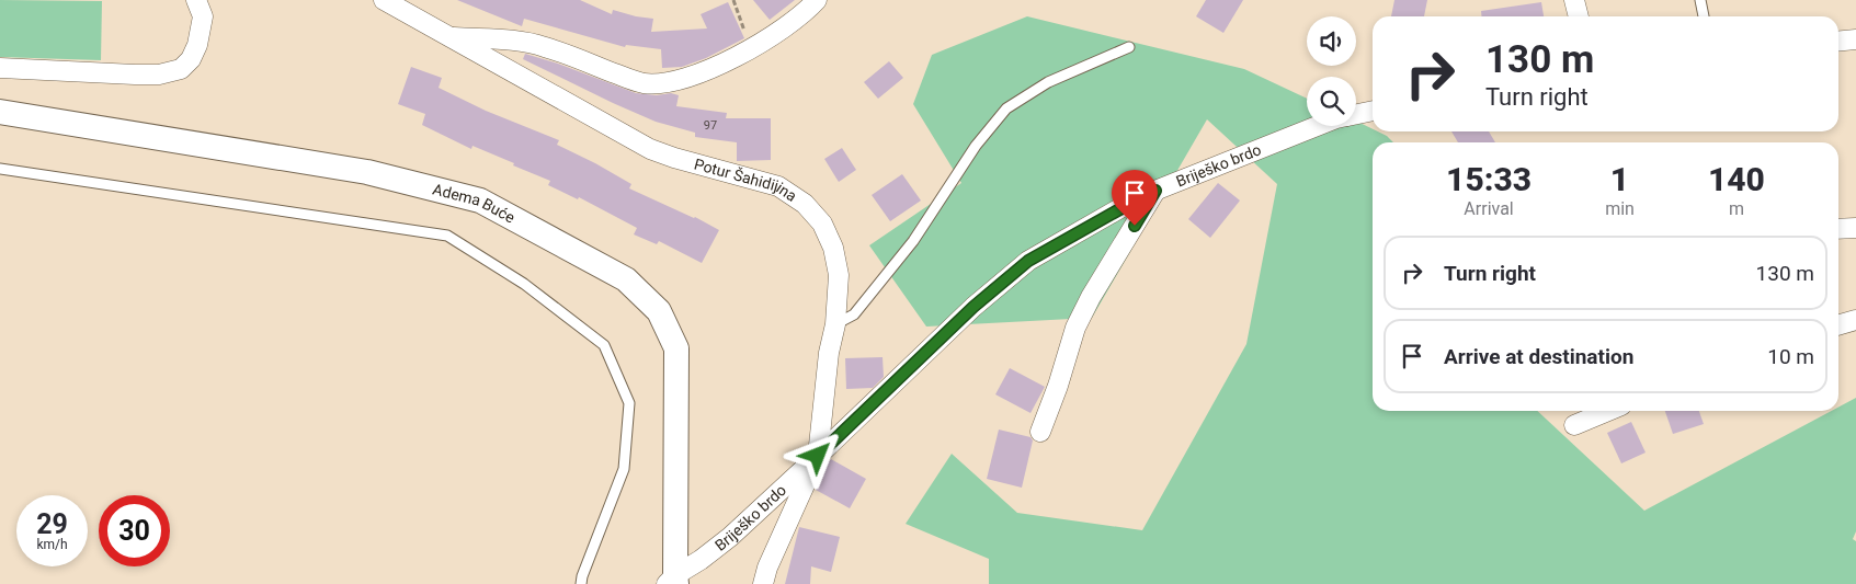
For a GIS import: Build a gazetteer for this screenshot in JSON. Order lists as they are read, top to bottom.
{
  "streets": {
    "street": ["Briješko brdo", "Potur Šahidijina", "Adema Buće"]
  },
  "crossings": [
    ["Briješko brdo", "Potur Šahidijina"],
    ["Briješko brdo", "Adema Buće"]
  ],
  "house_numbers": ["97"],
  "page": {
    "turn": ["130 m", "Turn right"],
    "eta": [
      "15:33",
      "Arrival",
      "1",
      "min",
      "140",
      "m"
    ],
    "list": [
      {
        "name": "Turn right",
        "value": "130 m"
      },
      {
        "name": "Arrive at destination",
        "value": "10 m"
      }
    ],
    "speed": "29 km/h",
    "limit": "30"
  }
}
